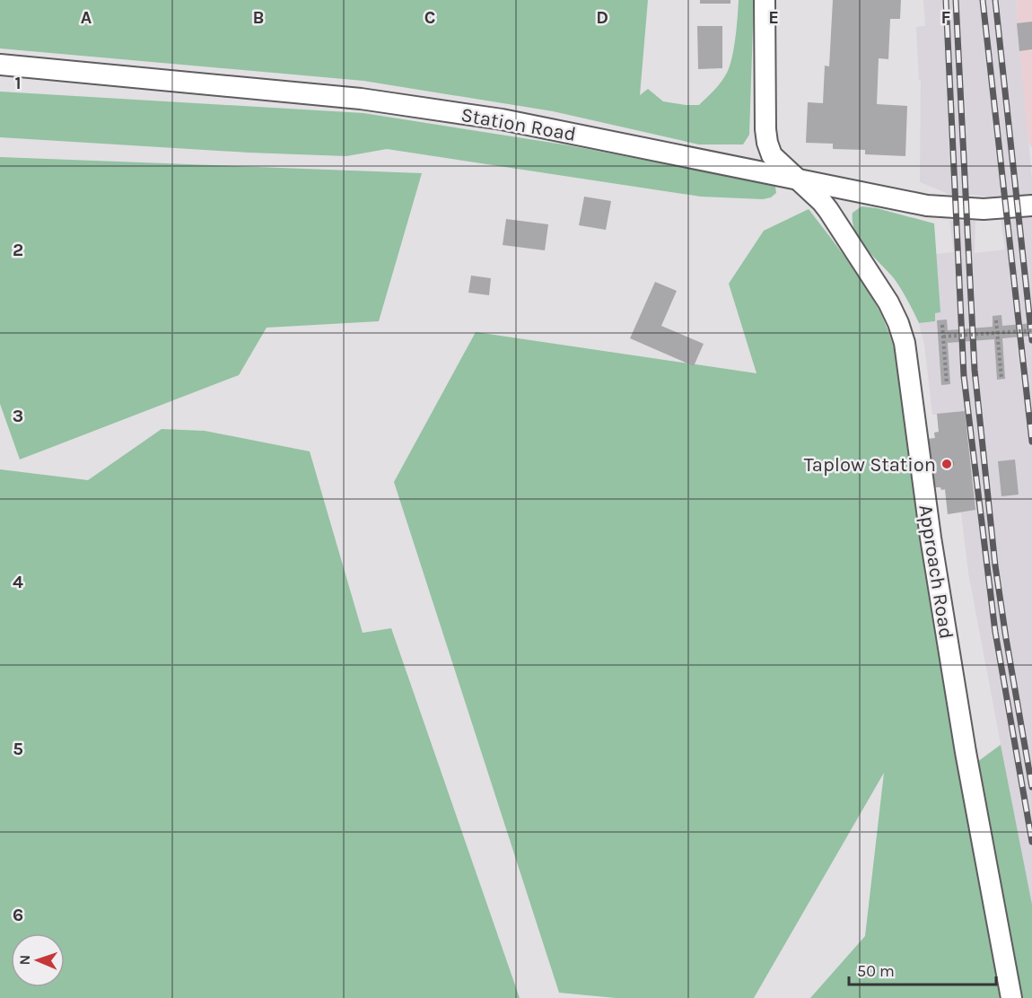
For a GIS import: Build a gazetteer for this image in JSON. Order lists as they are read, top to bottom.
{
  "streets": {
    "street": ["Station Road", "Approach Road"]
  },
  "crossings": [
    ["Station Road", "Approach Road"]
  ],
  "places": ["Taplow Station"],
  "scale_bar": "50 m",
  "north": "left",
  "grid": {
    "columns": [
      "A",
      "B",
      "C",
      "D",
      "E",
      "F"
    ],
    "rows": [
      "1",
      "2",
      "3",
      "4",
      "5",
      "6"
    ]
  }
}
